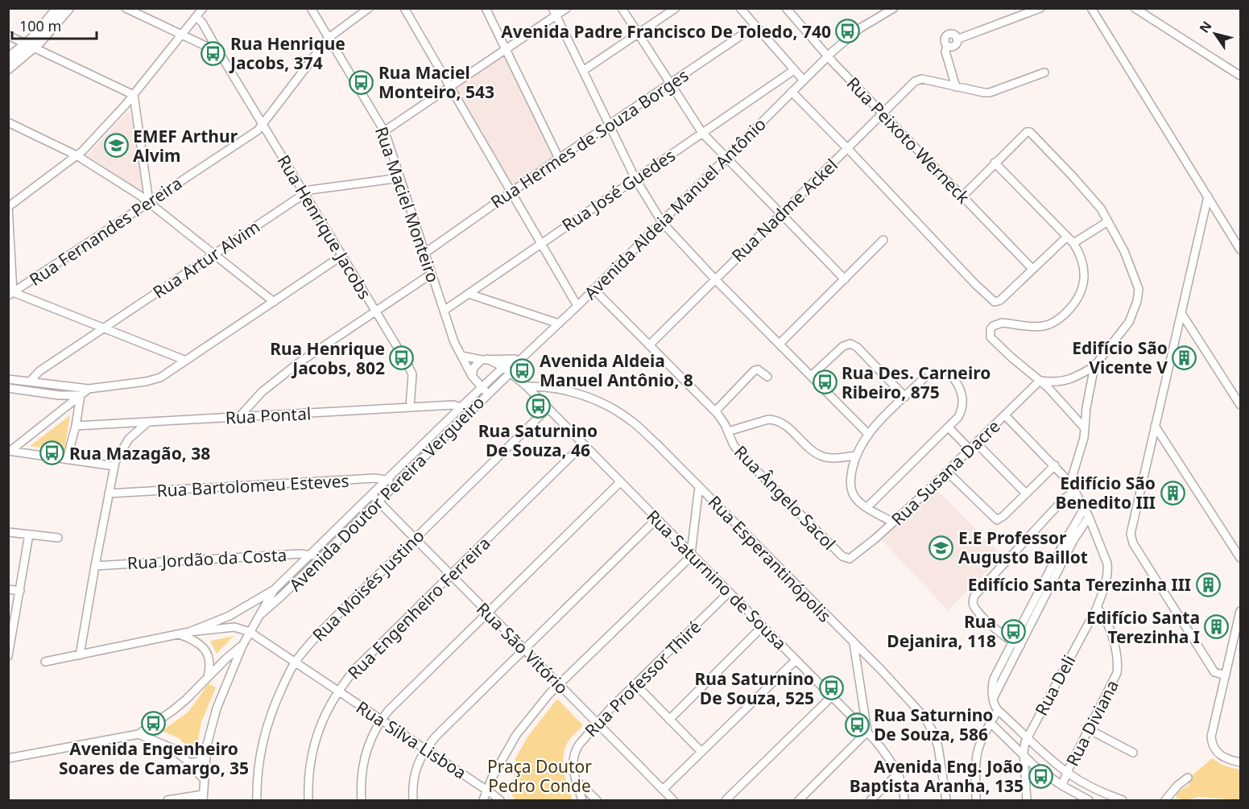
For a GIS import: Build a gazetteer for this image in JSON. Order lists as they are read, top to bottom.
{
  "streets": {
    "street": [
      "Rua Hermes de Souza Borges",
      "Rua Peixoto Werneck",
      "Rua José Guedes",
      "Rua Maciel Monteiro",
      "Avenida Aldeia Manuel Antônio",
      "Rua Nadme Ackel",
      "Rua Henrique Jacobs",
      "Rua Fernandes Pereira",
      "Rua Artur Alvim",
      "Rua Pontal",
      "Rua Susana Dacre",
      "Rua Bartolomeu Esteves",
      "Avenida Doutor Pereira Vergueiro",
      "Rua Ângelo Sacol",
      "Rua Jordão da Costa",
      "Rua Esperantinópolis",
      "Rua Saturnino de Sousa",
      "Rua Moisés Justino",
      "Rua Engenheiro Ferreira",
      "Rua São Vitório",
      "Rua Professor Thiré",
      "Rua Deli",
      "Rua Diviana",
      "Rua Silva Lisboa"
    ]
  },
  "crossings": [
    ["Rua Hermes de Souza Borges", "Rua Maciel Monteiro"],
    ["Rua Peixoto Werneck", "Avenida Aldeia Manuel Antônio"],
    ["Rua Peixoto Werneck", "Rua Nadme Ackel"],
    ["Rua José Guedes", "Rua Maciel Monteiro"],
    ["Rua Maciel Monteiro", "Rua Fernandes Pereira"],
    ["Rua Maciel Monteiro", "Rua Artur Alvim"],
    ["Rua Maciel Monteiro", "Avenida Doutor Pereira Vergueiro"],
    ["Avenida Aldeia Manuel Antônio", "Avenida Doutor Pereira Vergueiro"],
    ["Avenida Aldeia Manuel Antônio", "Rua Ângelo Sacol"],
    ["Avenida Aldeia Manuel Antônio", "Rua Saturnino de Sousa"],
    ["Rua Nadme Ackel", "Rua Ângelo Sacol"],
    ["Rua Henrique Jacobs", "Rua Fernandes Pereira"],
    ["Rua Henrique Jacobs", "Rua Artur Alvim"],
    ["Rua Henrique Jacobs", "Rua Pontal"],
    ["Rua Pontal", "Avenida Doutor Pereira Vergueiro"],
    ["Rua Susana Dacre", "Rua Ângelo Sacol"],
    ["Rua Susana Dacre", "Rua Deli"],
    ["Rua Bartolomeu Esteves", "Avenida Doutor Pereira Vergueiro"],
    ["Avenida Doutor Pereira Vergueiro", "Rua Jordão da Costa"],
    ["Avenida Doutor Pereira Vergueiro", "Rua Saturnino de Sousa"],
    ["Avenida Doutor Pereira Vergueiro", "Rua São Vitório"],
    ["Avenida Doutor Pereira Vergueiro", "Rua Silva Lisboa"],
    ["Rua Esperantinópolis", "Rua Saturnino de Sousa"],
    ["Rua Saturnino de Sousa", "Rua Moisés Justino"],
    ["Rua Saturnino de Sousa", "Rua Engenheiro Ferreira"],
    ["Rua Saturnino de Sousa", "Rua Professor Thiré"],
    ["Rua Moisés Justino", "Rua São Vitório"],
    ["Rua Moisés Justino", "Rua Silva Lisboa"],
    ["Rua Engenheiro Ferreira", "Rua São Vitório"],
    ["Rua Engenheiro Ferreira", "Rua Silva Lisboa"],
    ["Rua São Vitório", "Rua Professor Thiré"],
    ["Rua Deli", "Rua Diviana"]
  ],
  "parks": ["Praça Doutor Pedro Conde"],
  "places": {
    "bus stop": [
      "Avenida Padre Francisco De Toledo, 740",
      "Rua Henrique Jacobs, 374",
      "Rua Maciel Monteiro, 543",
      "Rua Henrique Jacobs, 802",
      "Avenida Aldeia Manuel Antônio, 8",
      "Rua Des. Carneiro Ribeiro, 875",
      "Rua Saturnino De Souza, 46",
      "Rua Mazagão, 38",
      "Rua Dejanira, 118",
      "Rua Saturnino De Souza, 525",
      "Avenida Engenheiro Soares de Camargo, 35",
      "Rua Saturnino De Souza, 586",
      "Avenida Eng. João Baptista Aranha, 135"
    ],
    "school or university": ["EMEF Arthur Alvim", "E.E Professor Augusto Baillot"],
    "building": [
      "Edifício São Vicente V",
      "Edifício São Benedito III",
      "Edifício Santa Terezinha III",
      "Edifício Santa Terezinha I"
    ]
  },
  "scale_bar": "100 m",
  "north": "top left"
}
